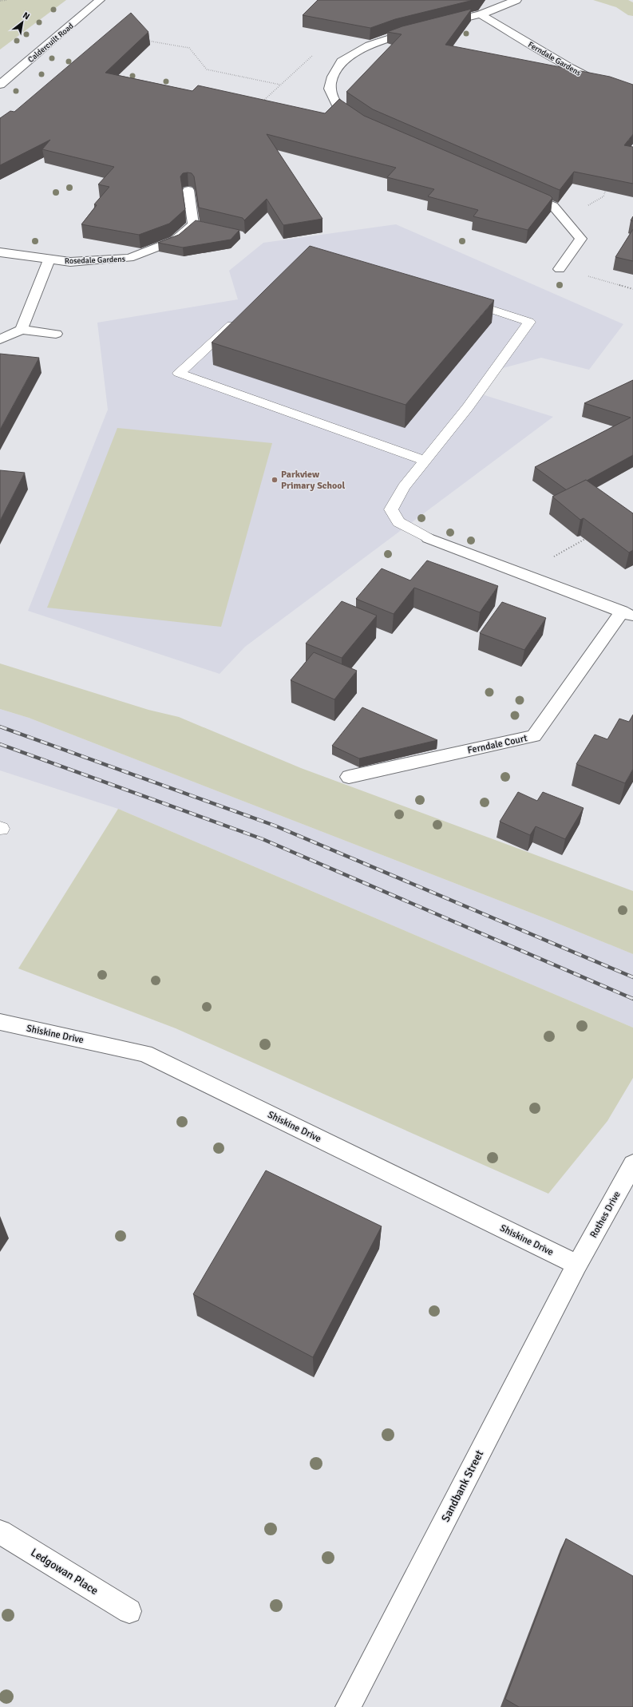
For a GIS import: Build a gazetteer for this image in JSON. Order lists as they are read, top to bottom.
{
  "streets": {
    "street": [
      "Caldercuilt Road",
      "Ferndale Gardens",
      "Rosedale Gardens",
      "Ferndale Court",
      "Shiskine Drive",
      "Rothes Drive",
      "Sandbank Street",
      "Ledgowan Place"
    ]
  },
  "crossings": [
    ["Shiskine Drive", "Rothes Drive"],
    ["Shiskine Drive", "Sandbank Street"],
    ["Rothes Drive", "Sandbank Street"]
  ],
  "places": ["Parkview Primary School"],
  "north": "top right"
}
